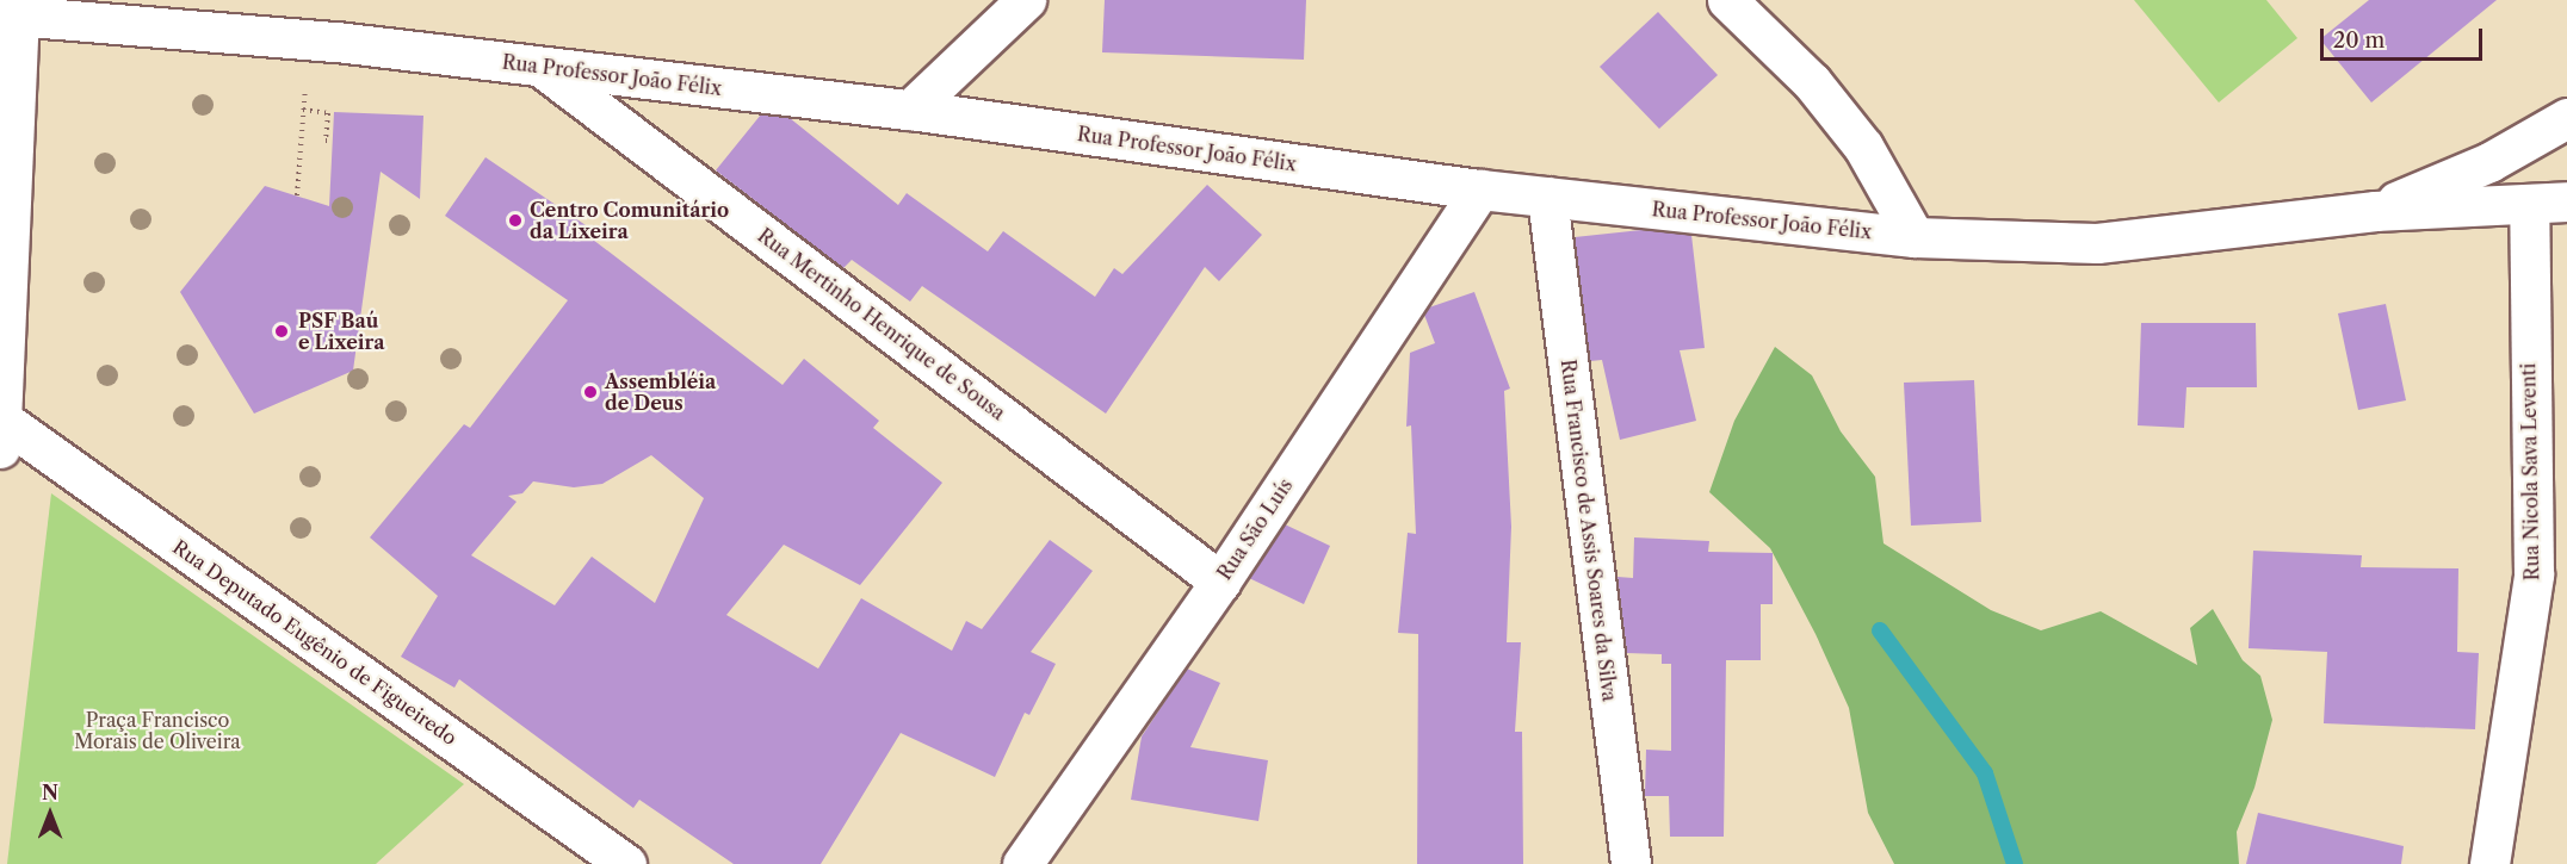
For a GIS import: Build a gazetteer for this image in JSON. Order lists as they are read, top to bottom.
{
  "streets": {
    "street": [
      "Rua Professor João Félix",
      "Rua Mertinho Henrique de Sousa",
      "Rua Nicola Sava Leventi",
      "Rua São Luís",
      "Rua Francisco de Assis Soares da Silva",
      "Rua Deputado Eugênio de Figueiredo"
    ]
  },
  "crossings": [
    ["Rua Professor João Félix", "Rua Mertinho Henrique de Sousa"],
    ["Rua Professor João Félix", "Rua São Luís"],
    ["Rua Professor João Félix", "Rua Francisco de Assis Soares da Silva"],
    ["Rua Mertinho Henrique de Sousa", "Rua São Luís"]
  ],
  "parks": ["Praça Francisco Morais de Oliveira"],
  "places": ["Centro Comunitário da Lixeira", "PSF Baú e Lixeira", "Assembléia de Deus"],
  "scale_bar": "20 m",
  "north": "top"
}
